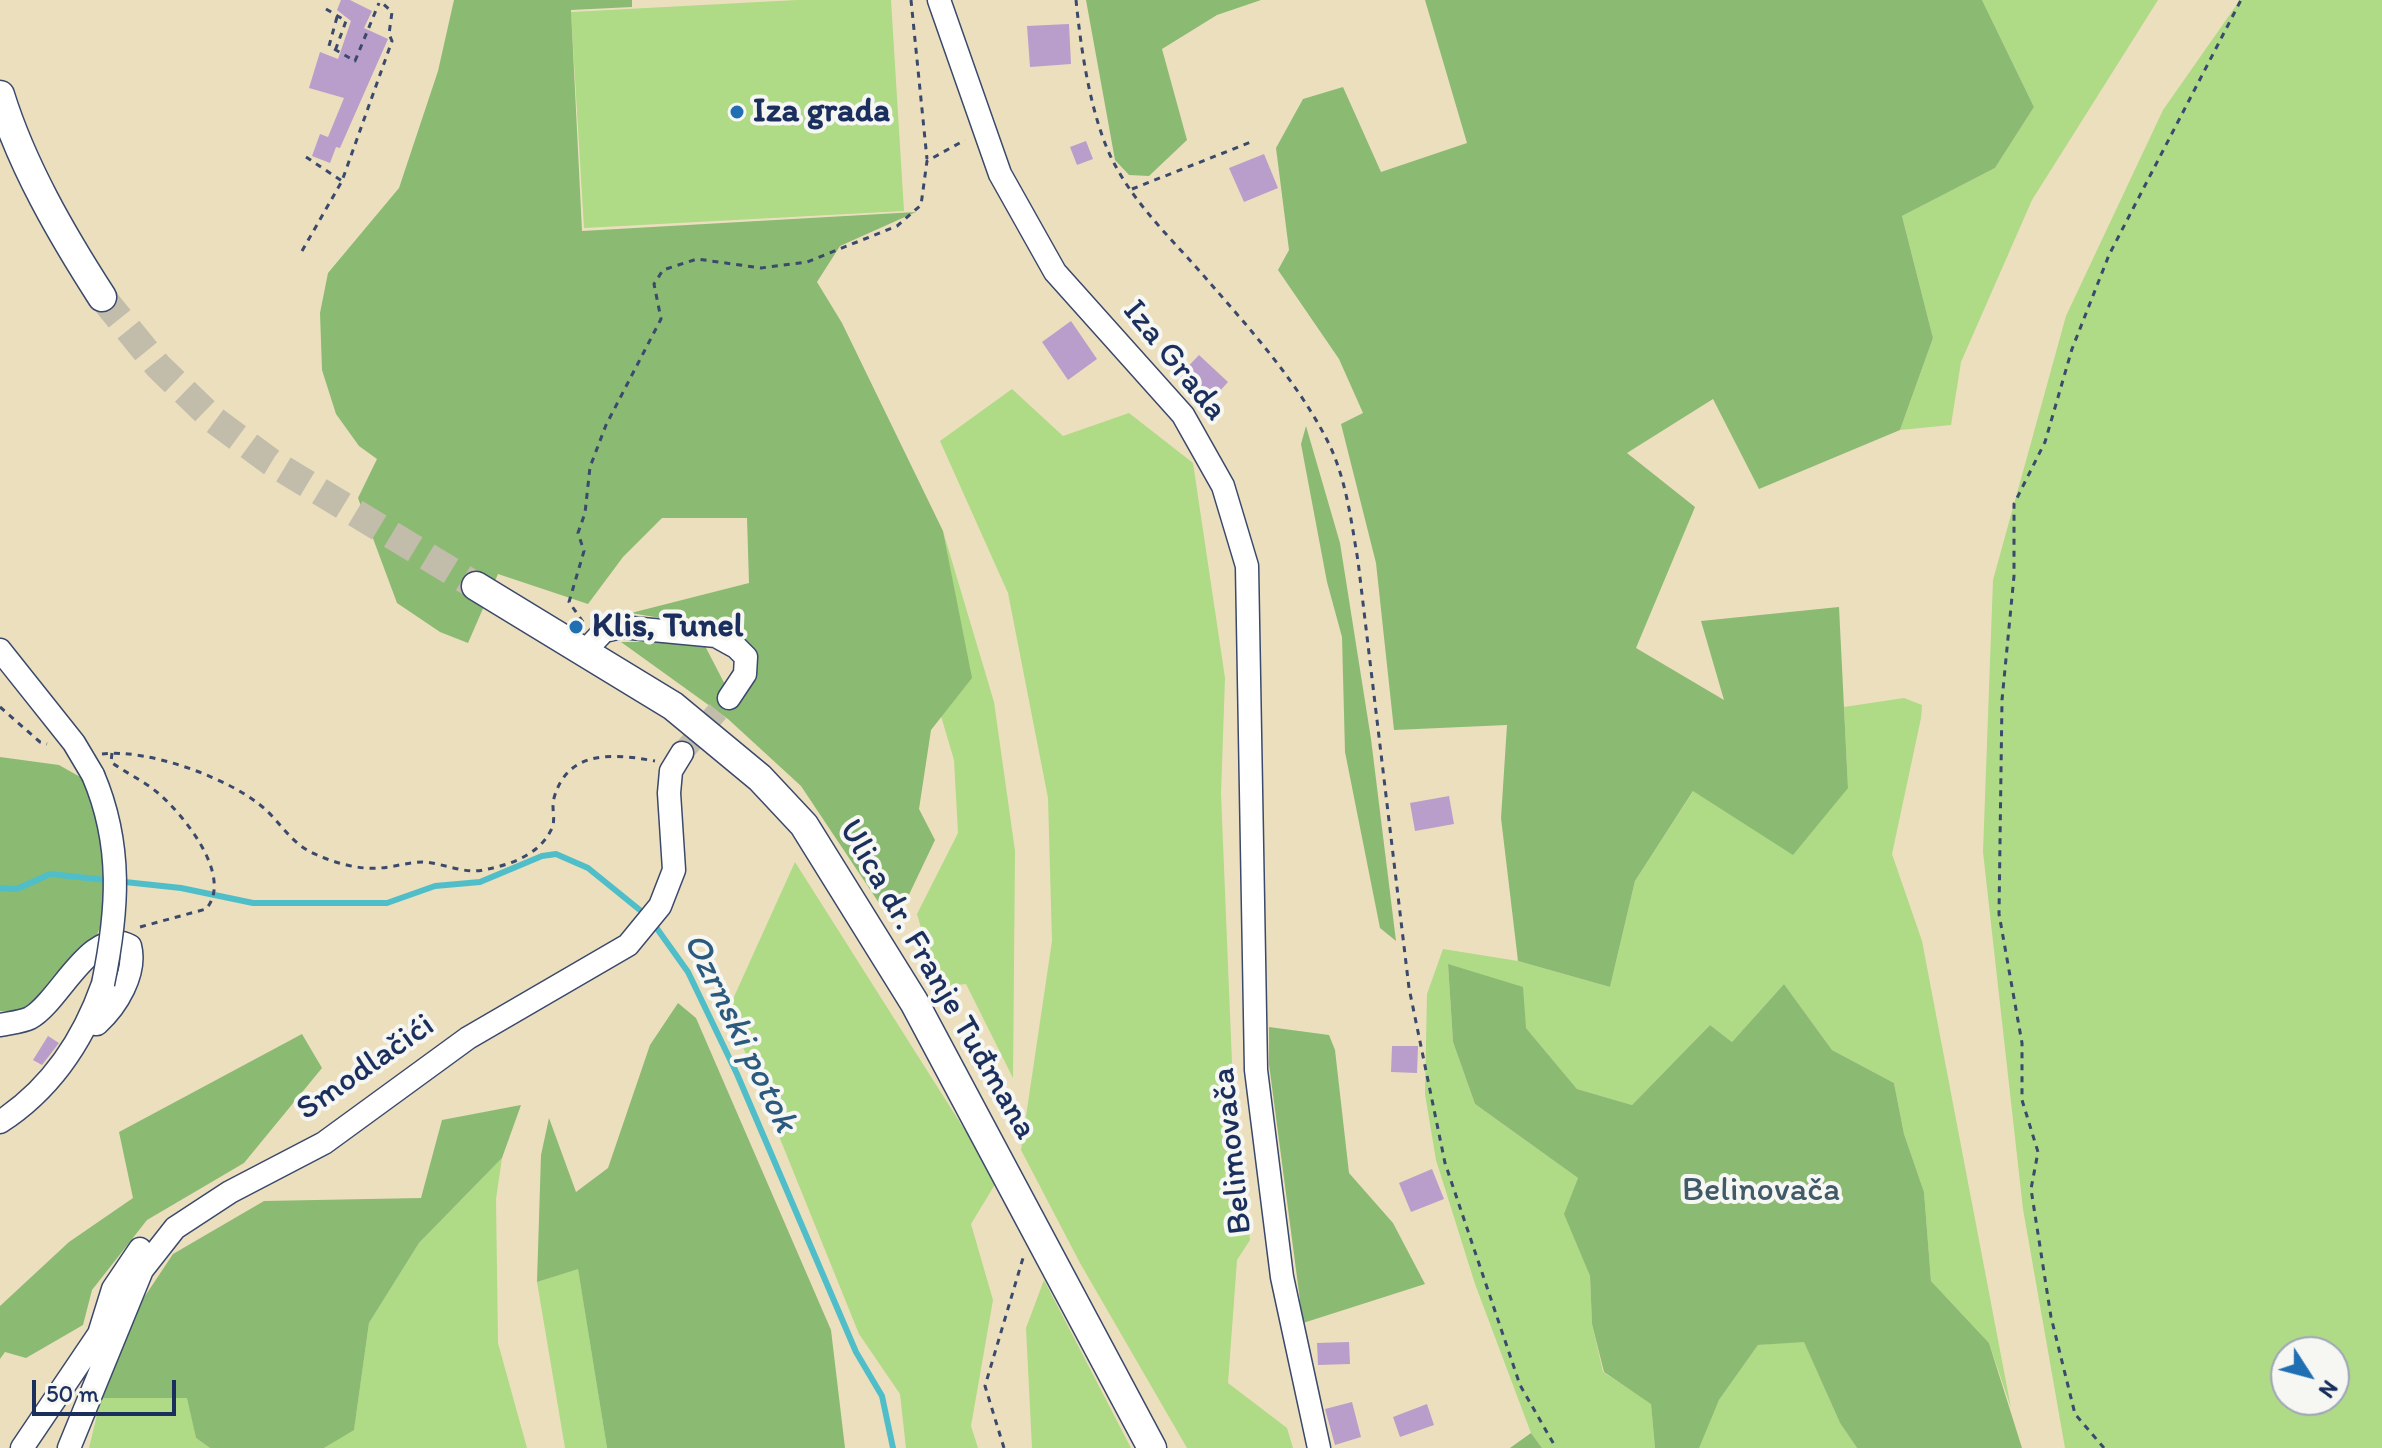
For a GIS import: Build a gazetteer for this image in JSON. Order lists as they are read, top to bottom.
{
  "streets": {
    "main road": ["Ulica dr. Franje Tuđmana"],
    "street": ["Iza Grada", "Smodlačići", "Belimovača"]
  },
  "crossings": [
    ["Iza Grada", "Belimovača"]
  ],
  "water": ["Ozrnski potok"],
  "parks": ["Belinovača"],
  "places": ["Iza grada", "Klis, Tunel"],
  "scale_bar": "50 m",
  "north": "bottom right"
}
